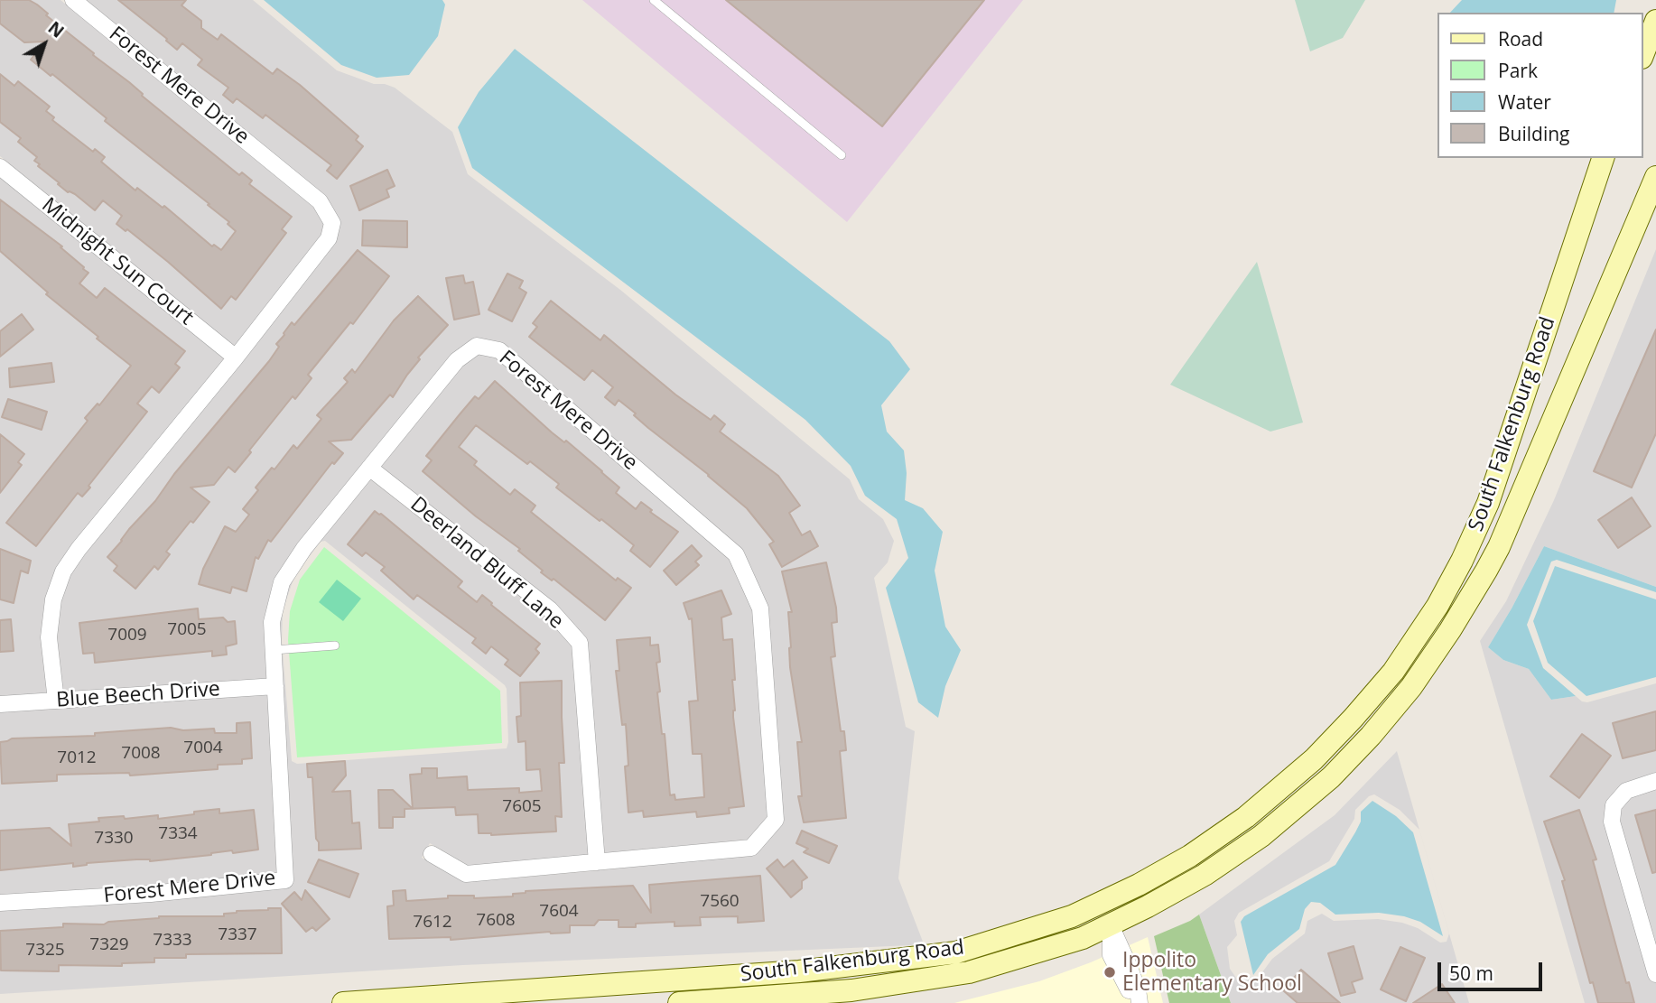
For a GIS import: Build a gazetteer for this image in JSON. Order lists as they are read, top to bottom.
{
  "streets": {
    "street": [
      "Forest Mere Drive",
      "Midnight Sun Court",
      "South Falkenburg Road",
      "Deerland Bluff Lane",
      "Blue Beech Drive"
    ]
  },
  "crossings": [
    ["Forest Mere Drive", "Midnight Sun Court"],
    ["Forest Mere Drive", "Deerland Bluff Lane"],
    ["Forest Mere Drive", "Blue Beech Drive"]
  ],
  "places": ["Ippolito Elementary School"],
  "house_numbers": [
    "7005",
    "7009",
    "7004",
    "7008",
    "7012",
    "7605",
    "7334",
    "7330",
    "7560",
    "7604",
    "7608",
    "7612",
    "7337",
    "7333",
    "7329",
    "7325"
  ],
  "legend": [
    "Road",
    "Park",
    "Water",
    "Building"
  ],
  "scale_bar": "50 m",
  "north": "top right"
}
